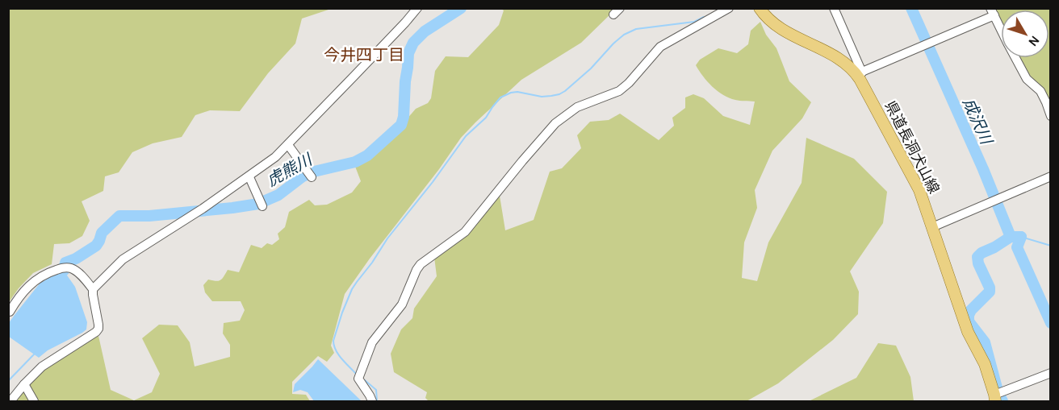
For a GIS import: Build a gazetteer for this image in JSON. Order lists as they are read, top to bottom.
{
  "streets": {
    "main road": ["県道長洞犬山線"]
  },
  "districts": ["今井四丁目"],
  "water": ["成沢川", "虎熊川"],
  "north": "bottom right"
}
